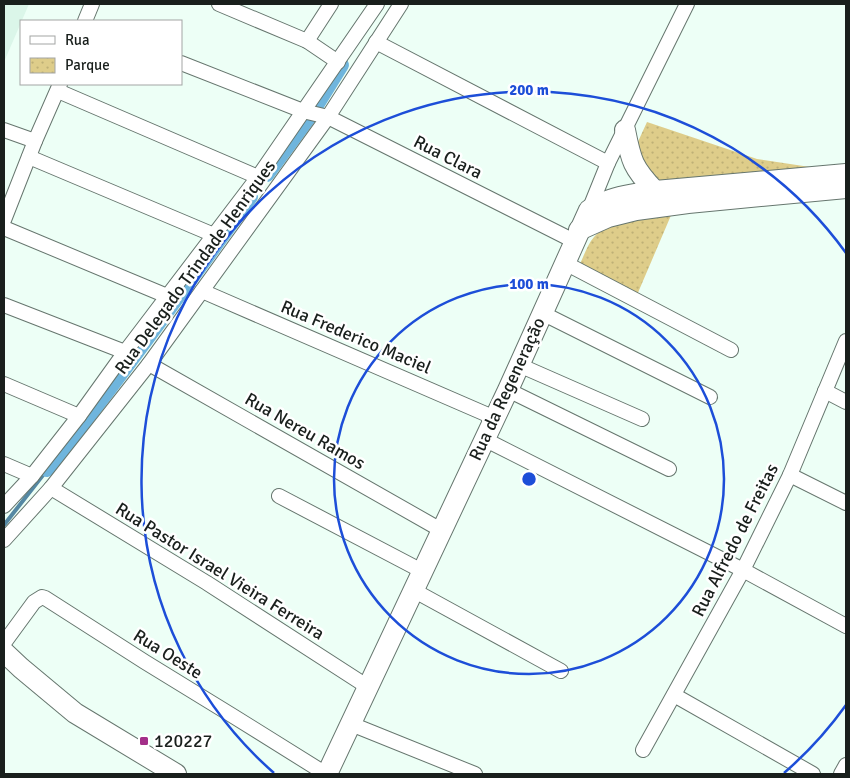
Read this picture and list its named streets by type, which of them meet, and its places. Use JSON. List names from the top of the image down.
{
  "streets": {
    "main road": ["Rua da Regeneração"],
    "street": [
      "Rua Clara",
      "Rua Delegado Trindade Henriques",
      "Rua Frederico Maciel",
      "Rua Nereu Ramos",
      "Rua Alfredo de Freitas",
      "Rua Pastor Israel Vieira Ferreira",
      "Rua Oeste"
    ]
  },
  "crossings": [
    ["Rua Clara", "Rua Delegado Trindade Henriques"],
    ["Rua Clara", "Rua da Regeneração"],
    ["Rua Delegado Trindade Henriques", "Rua Frederico Maciel"],
    ["Rua Delegado Trindade Henriques", "Rua Nereu Ramos"],
    ["Rua Delegado Trindade Henriques", "Rua Pastor Israel Vieira Ferreira"],
    ["Rua Frederico Maciel", "Rua da Regeneração"],
    ["Rua da Regeneração", "Rua Nereu Ramos"],
    ["Rua da Regeneração", "Rua Pastor Israel Vieira Ferreira"],
    ["Rua da Regeneração", "Rua Oeste"]
  ],
  "places": {
    "transit": ["120227"]
  },
  "legend": ["Rua", "Parque"],
  "rings": ["200 m", "100 m"]
}
